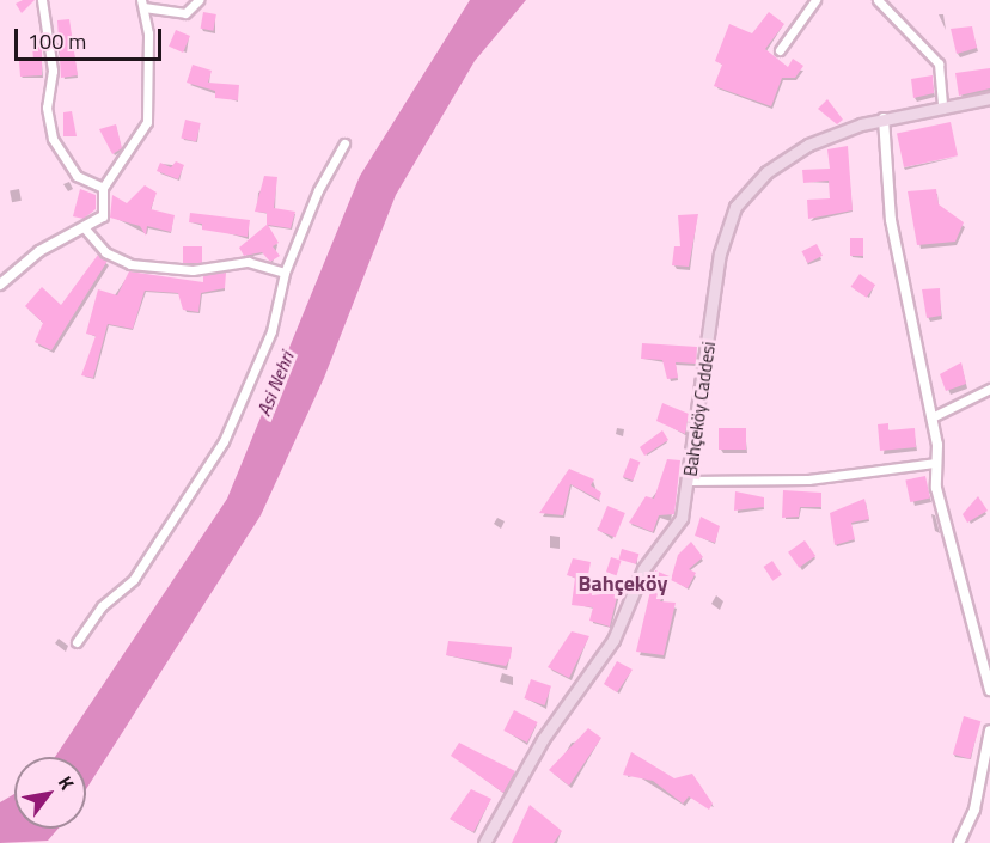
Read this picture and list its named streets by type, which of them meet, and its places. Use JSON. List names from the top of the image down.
{
  "streets": {
    "main road": ["Bahçeköy Caddesi"]
  },
  "districts": ["Bahçeköy"],
  "water": ["Asi Nehri"],
  "scale_bar": "100 m",
  "north": "top right"
}
